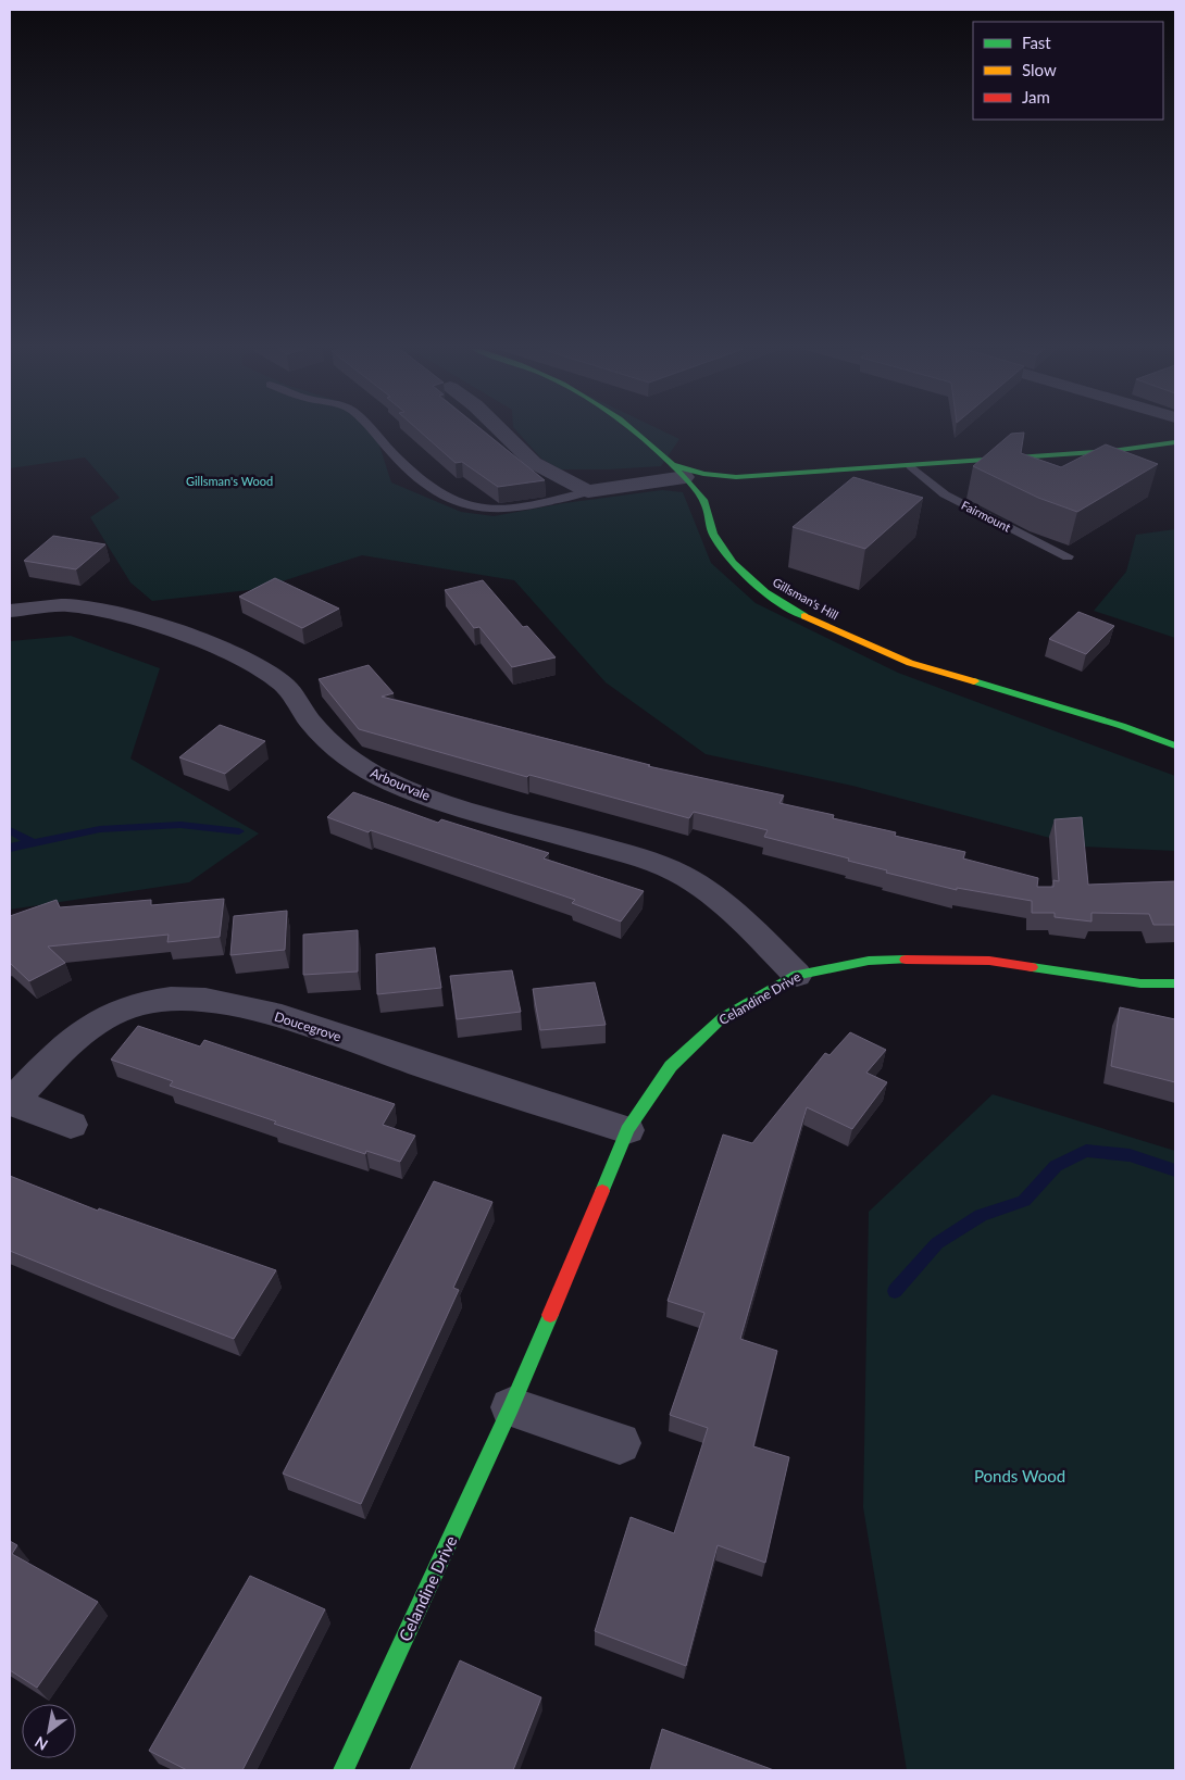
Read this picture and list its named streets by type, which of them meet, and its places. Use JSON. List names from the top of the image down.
{
  "streets": {
    "street": [
      "Gillsman's Hill",
      "Arbourvale",
      "Celandine Drive",
      "Doucegrove"
    ],
    "lane": ["Fairmount"]
  },
  "crossings": [
    ["Arbourvale", "Celandine Drive"],
    ["Celandine Drive", "Doucegrove"]
  ],
  "parks": ["Gillsman's Wood", "Ponds Wood"],
  "legend": ["Fast", "Slow", "Jam"],
  "north": "bottom left"
}
